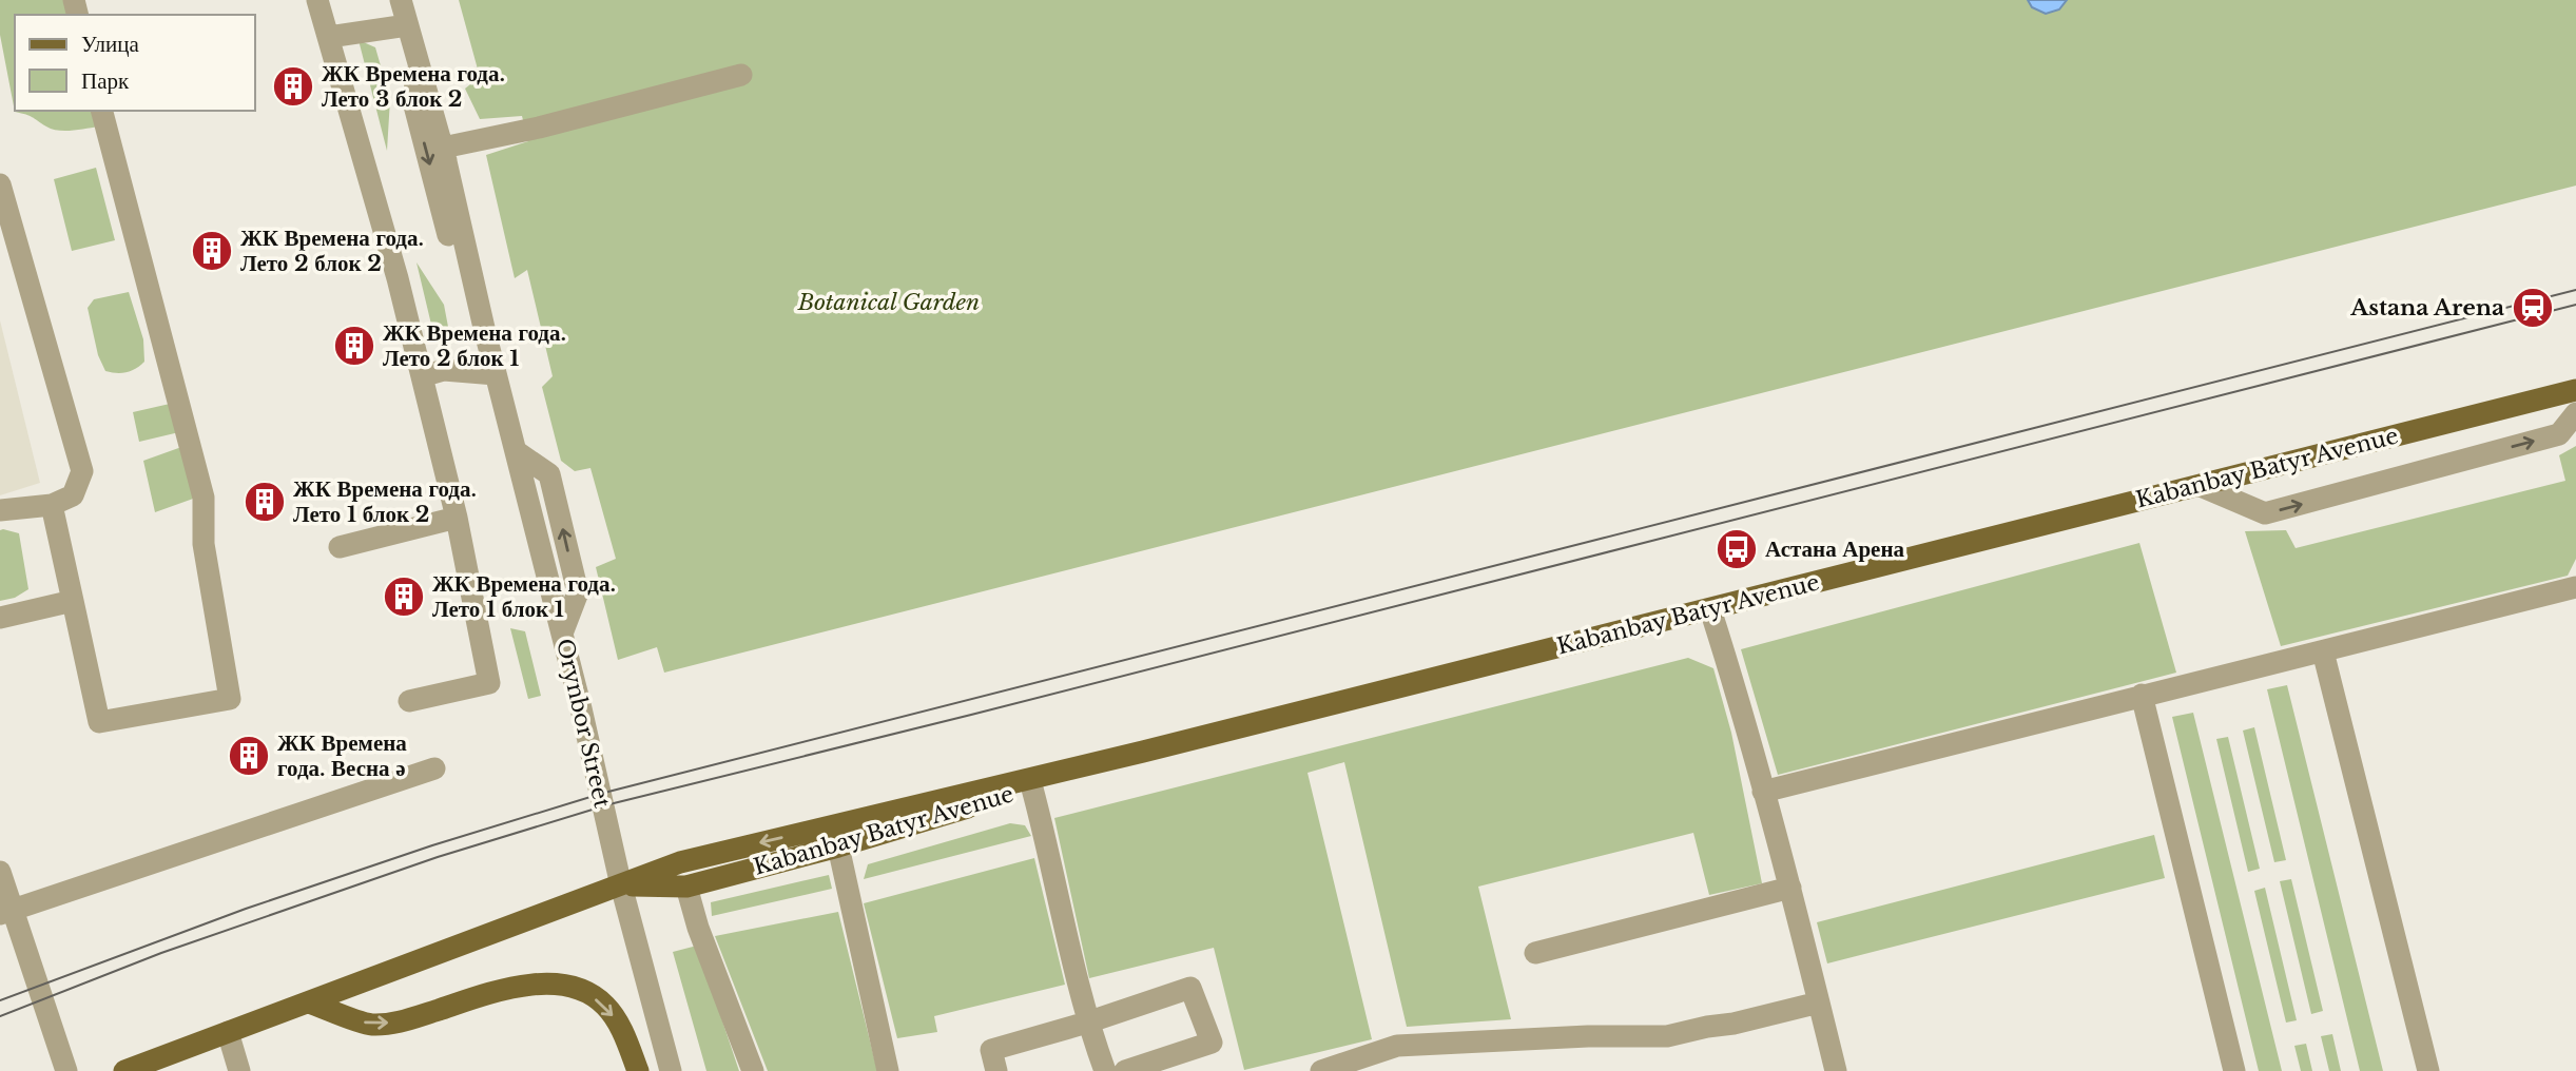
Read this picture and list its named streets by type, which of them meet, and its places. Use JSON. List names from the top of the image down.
{
  "streets": {
    "main road": ["Kabanbay Batyr Avenue"],
    "street": ["Orynbor Street"]
  },
  "crossings": [
    ["Kabanbay Batyr Avenue", "Orynbor Street"]
  ],
  "parks": ["Botanical Garden"],
  "places": {
    "building": [
      "ЖК Времена года. Лето 3 блок 2",
      "ЖК Времена года. Лето 2 блок 2",
      "ЖК Времена года. Лето 2 блок 1",
      "ЖК Времена года. Лето 1 блок 2",
      "ЖК Времена года. Лето 1 блок 1",
      "ЖК Времена года. Весна ә"
    ],
    "station": ["Astana Arena"],
    "bus stop": ["Астана Арена"]
  },
  "legend": ["Улица", "Парк"]
}
